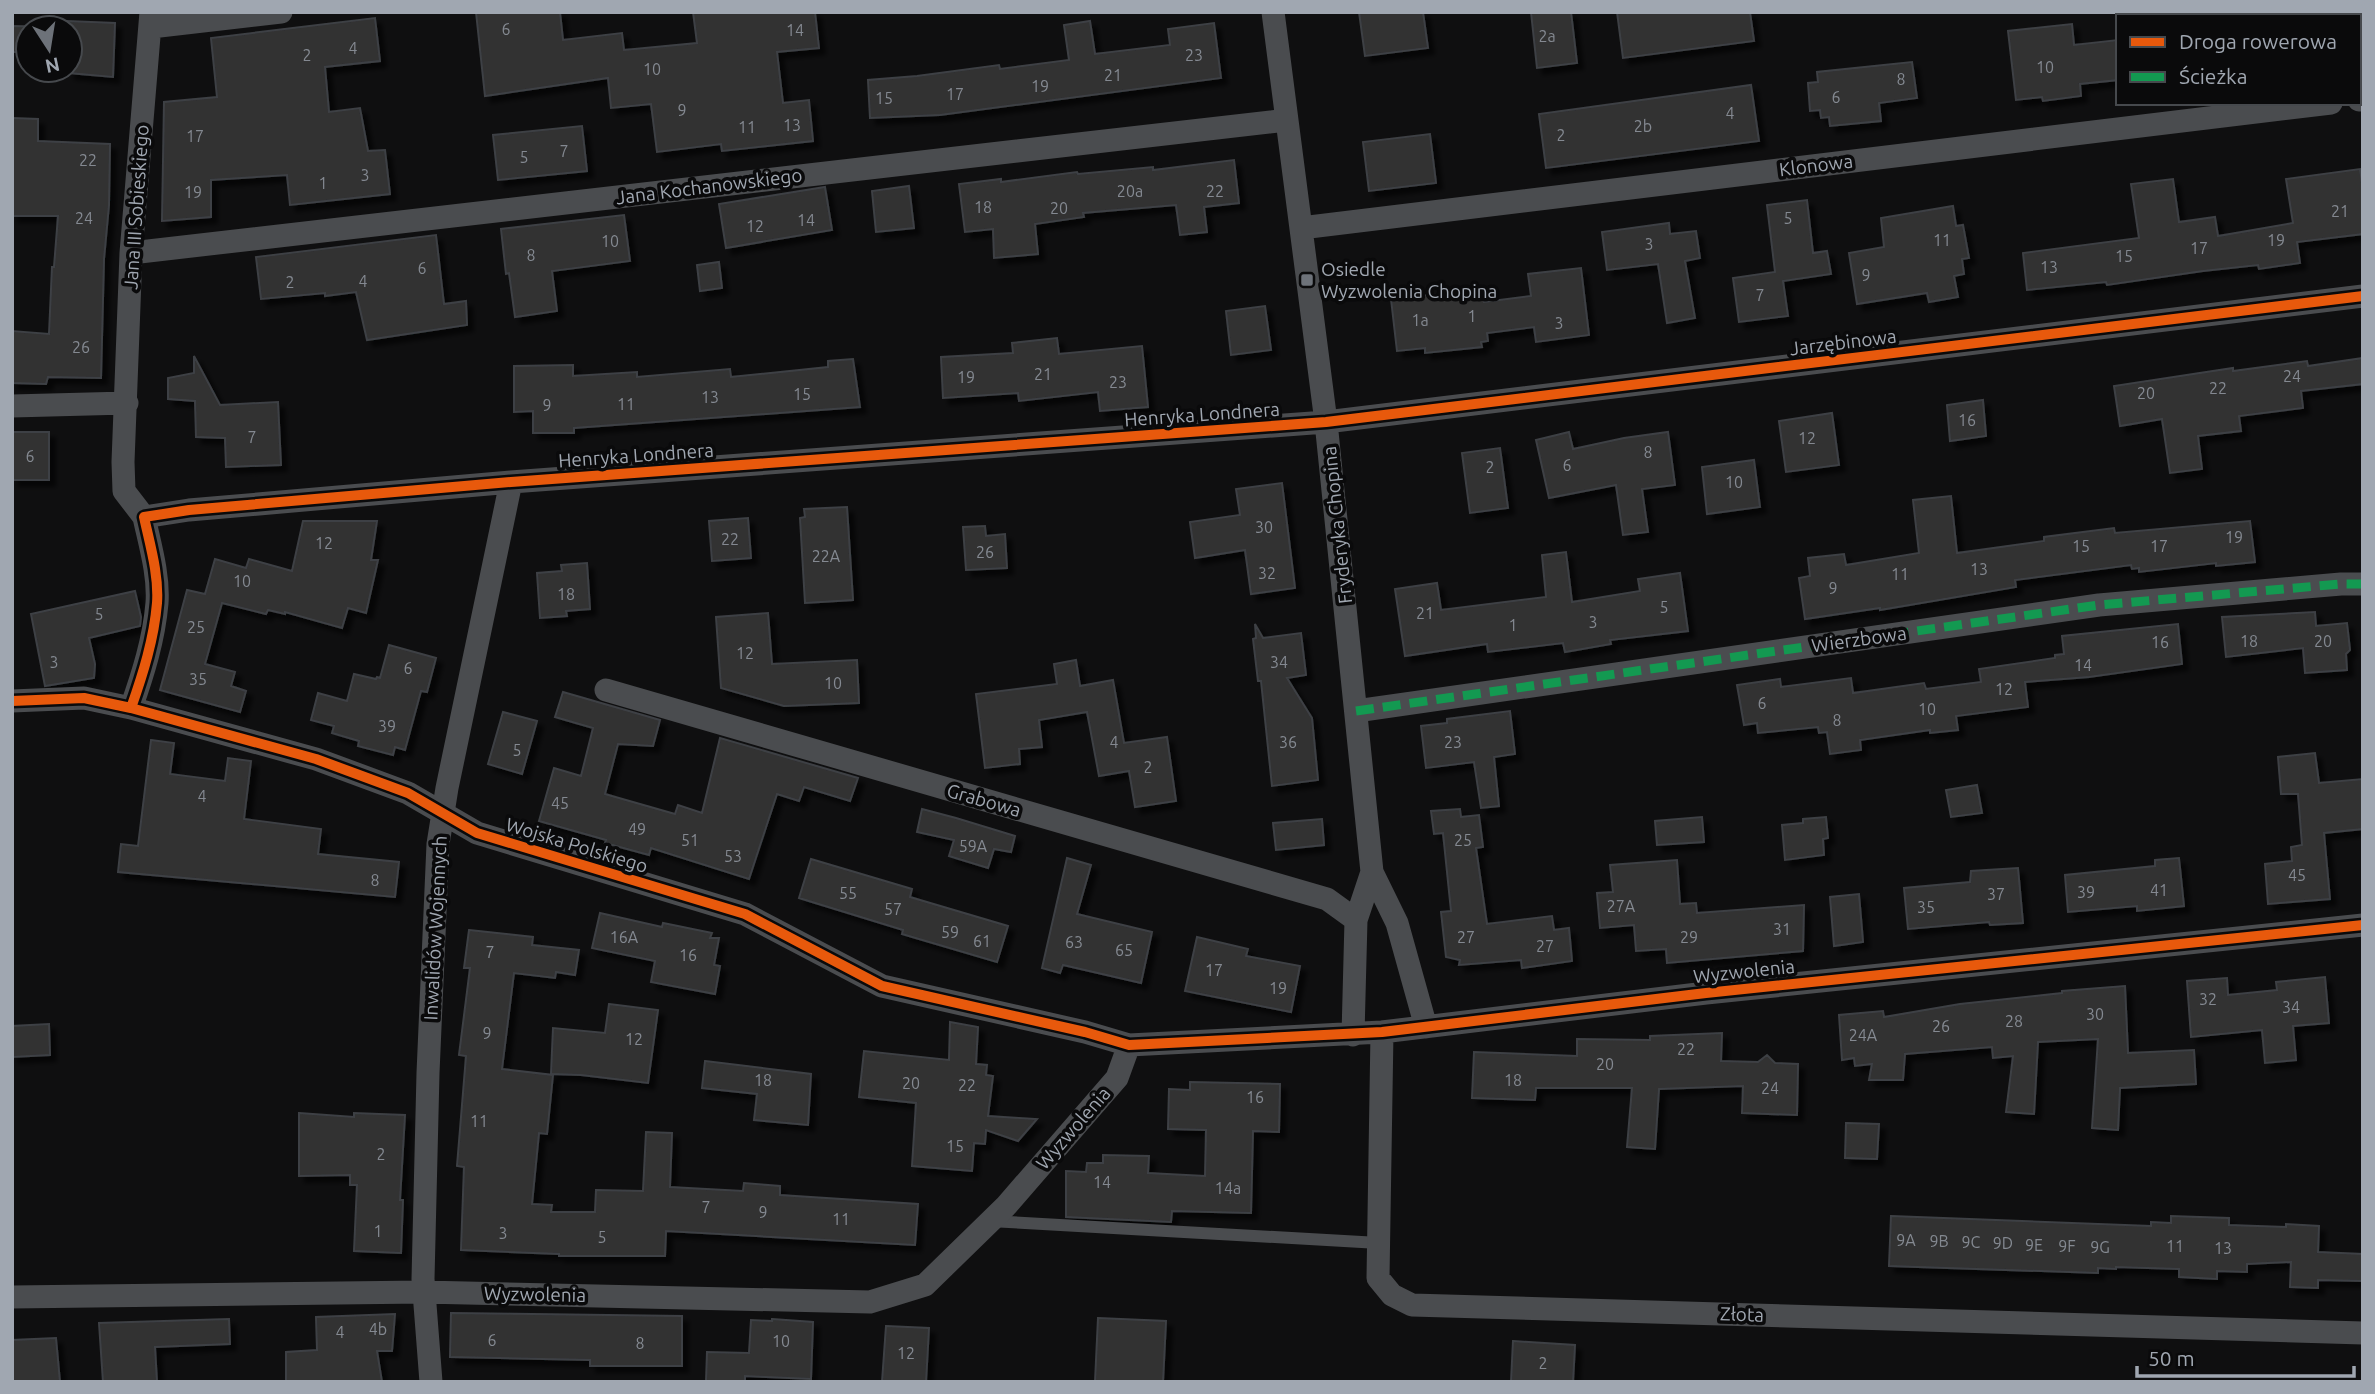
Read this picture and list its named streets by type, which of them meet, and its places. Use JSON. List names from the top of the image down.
{
  "streets": {
    "street": [
      "Klonowa",
      "Jana Kochanowskiego",
      "Jana III Sobieskiego",
      "Jarzębinowa",
      "Henryka Londnera",
      "Fryderyka Chopina",
      "Wierzbowa",
      "Grabowa",
      "Wojska Polskiego",
      "Inwalidów Wojennych",
      "Wyzwolenia",
      "Złota"
    ]
  },
  "crossings": [
    ["Klonowa", "Fryderyka Chopina"],
    ["Jana Kochanowskiego", "Jana III Sobieskiego"],
    ["Jana Kochanowskiego", "Fryderyka Chopina"],
    ["Jana III Sobieskiego", "Henryka Londnera"],
    ["Jarzębinowa", "Henryka Londnera"],
    ["Jarzębinowa", "Fryderyka Chopina"],
    ["Henryka Londnera", "Fryderyka Chopina"],
    ["Henryka Londnera", "Inwalidów Wojennych"],
    ["Fryderyka Chopina", "Wierzbowa"],
    ["Fryderyka Chopina", "Grabowa"],
    ["Fryderyka Chopina", "Wyzwolenia"],
    ["Wojska Polskiego", "Inwalidów Wojennych"],
    ["Wojska Polskiego", "Wyzwolenia"],
    ["Inwalidów Wojennych", "Wyzwolenia"],
    ["Wyzwolenia", "Złota"]
  ],
  "places": {
    "transit": ["Osiedle Wyzwolenia Chopina"]
  },
  "house_numbers": [
    "6",
    "14",
    "2a",
    "4",
    "2",
    "23",
    "10",
    "10",
    "21",
    "8",
    "19",
    "17",
    "6",
    "15",
    "9",
    "4",
    "13",
    "2b",
    "11",
    "2",
    "17",
    "7",
    "5",
    "22",
    "3",
    "1",
    "20a",
    "22",
    "19",
    "18",
    "20",
    "21",
    "24",
    "5",
    "14",
    "12",
    "11",
    "19",
    "10",
    "3",
    "17",
    "8",
    "15",
    "13",
    "6",
    "9",
    "4",
    "2",
    "7",
    "1",
    "1a",
    "3",
    "26",
    "21",
    "24",
    "19",
    "23",
    "22",
    "20",
    "15",
    "13",
    "11",
    "9",
    "16",
    "7",
    "12",
    "8",
    "6",
    "6",
    "2",
    "10",
    "30",
    "19",
    "22",
    "12",
    "15",
    "17",
    "26",
    "22A",
    "13",
    "32",
    "11",
    "10",
    "9",
    "18",
    "5",
    "21",
    "5",
    "3",
    "1",
    "25",
    "18",
    "20",
    "16",
    "12",
    "3",
    "34",
    "14",
    "6",
    "35",
    "10",
    "12",
    "6",
    "10",
    "8",
    "39",
    "4",
    "36",
    "23",
    "5",
    "2",
    "4",
    "45",
    "49",
    "51",
    "25",
    "59A",
    "53",
    "45",
    "8",
    "41",
    "39",
    "55",
    "37",
    "27A",
    "35",
    "57",
    "31",
    "59",
    "16A",
    "27",
    "29",
    "61",
    "63",
    "27",
    "65",
    "7",
    "16",
    "17",
    "19",
    "32",
    "34",
    "30",
    "28",
    "26",
    "9",
    "24A",
    "12",
    "22",
    "20",
    "18",
    "18",
    "20",
    "22",
    "24",
    "16",
    "11",
    "15",
    "2",
    "14",
    "14a",
    "7",
    "9",
    "11",
    "1",
    "3",
    "5",
    "9A",
    "9B",
    "9C",
    "9D",
    "9E",
    "9F",
    "11",
    "9G",
    "13",
    "4b",
    "4",
    "6",
    "10",
    "8",
    "12",
    "2"
  ],
  "legend": ["Droga rowerowa", "Ścieżka"],
  "scale_bar": "50 m",
  "north": "bottom"
}
